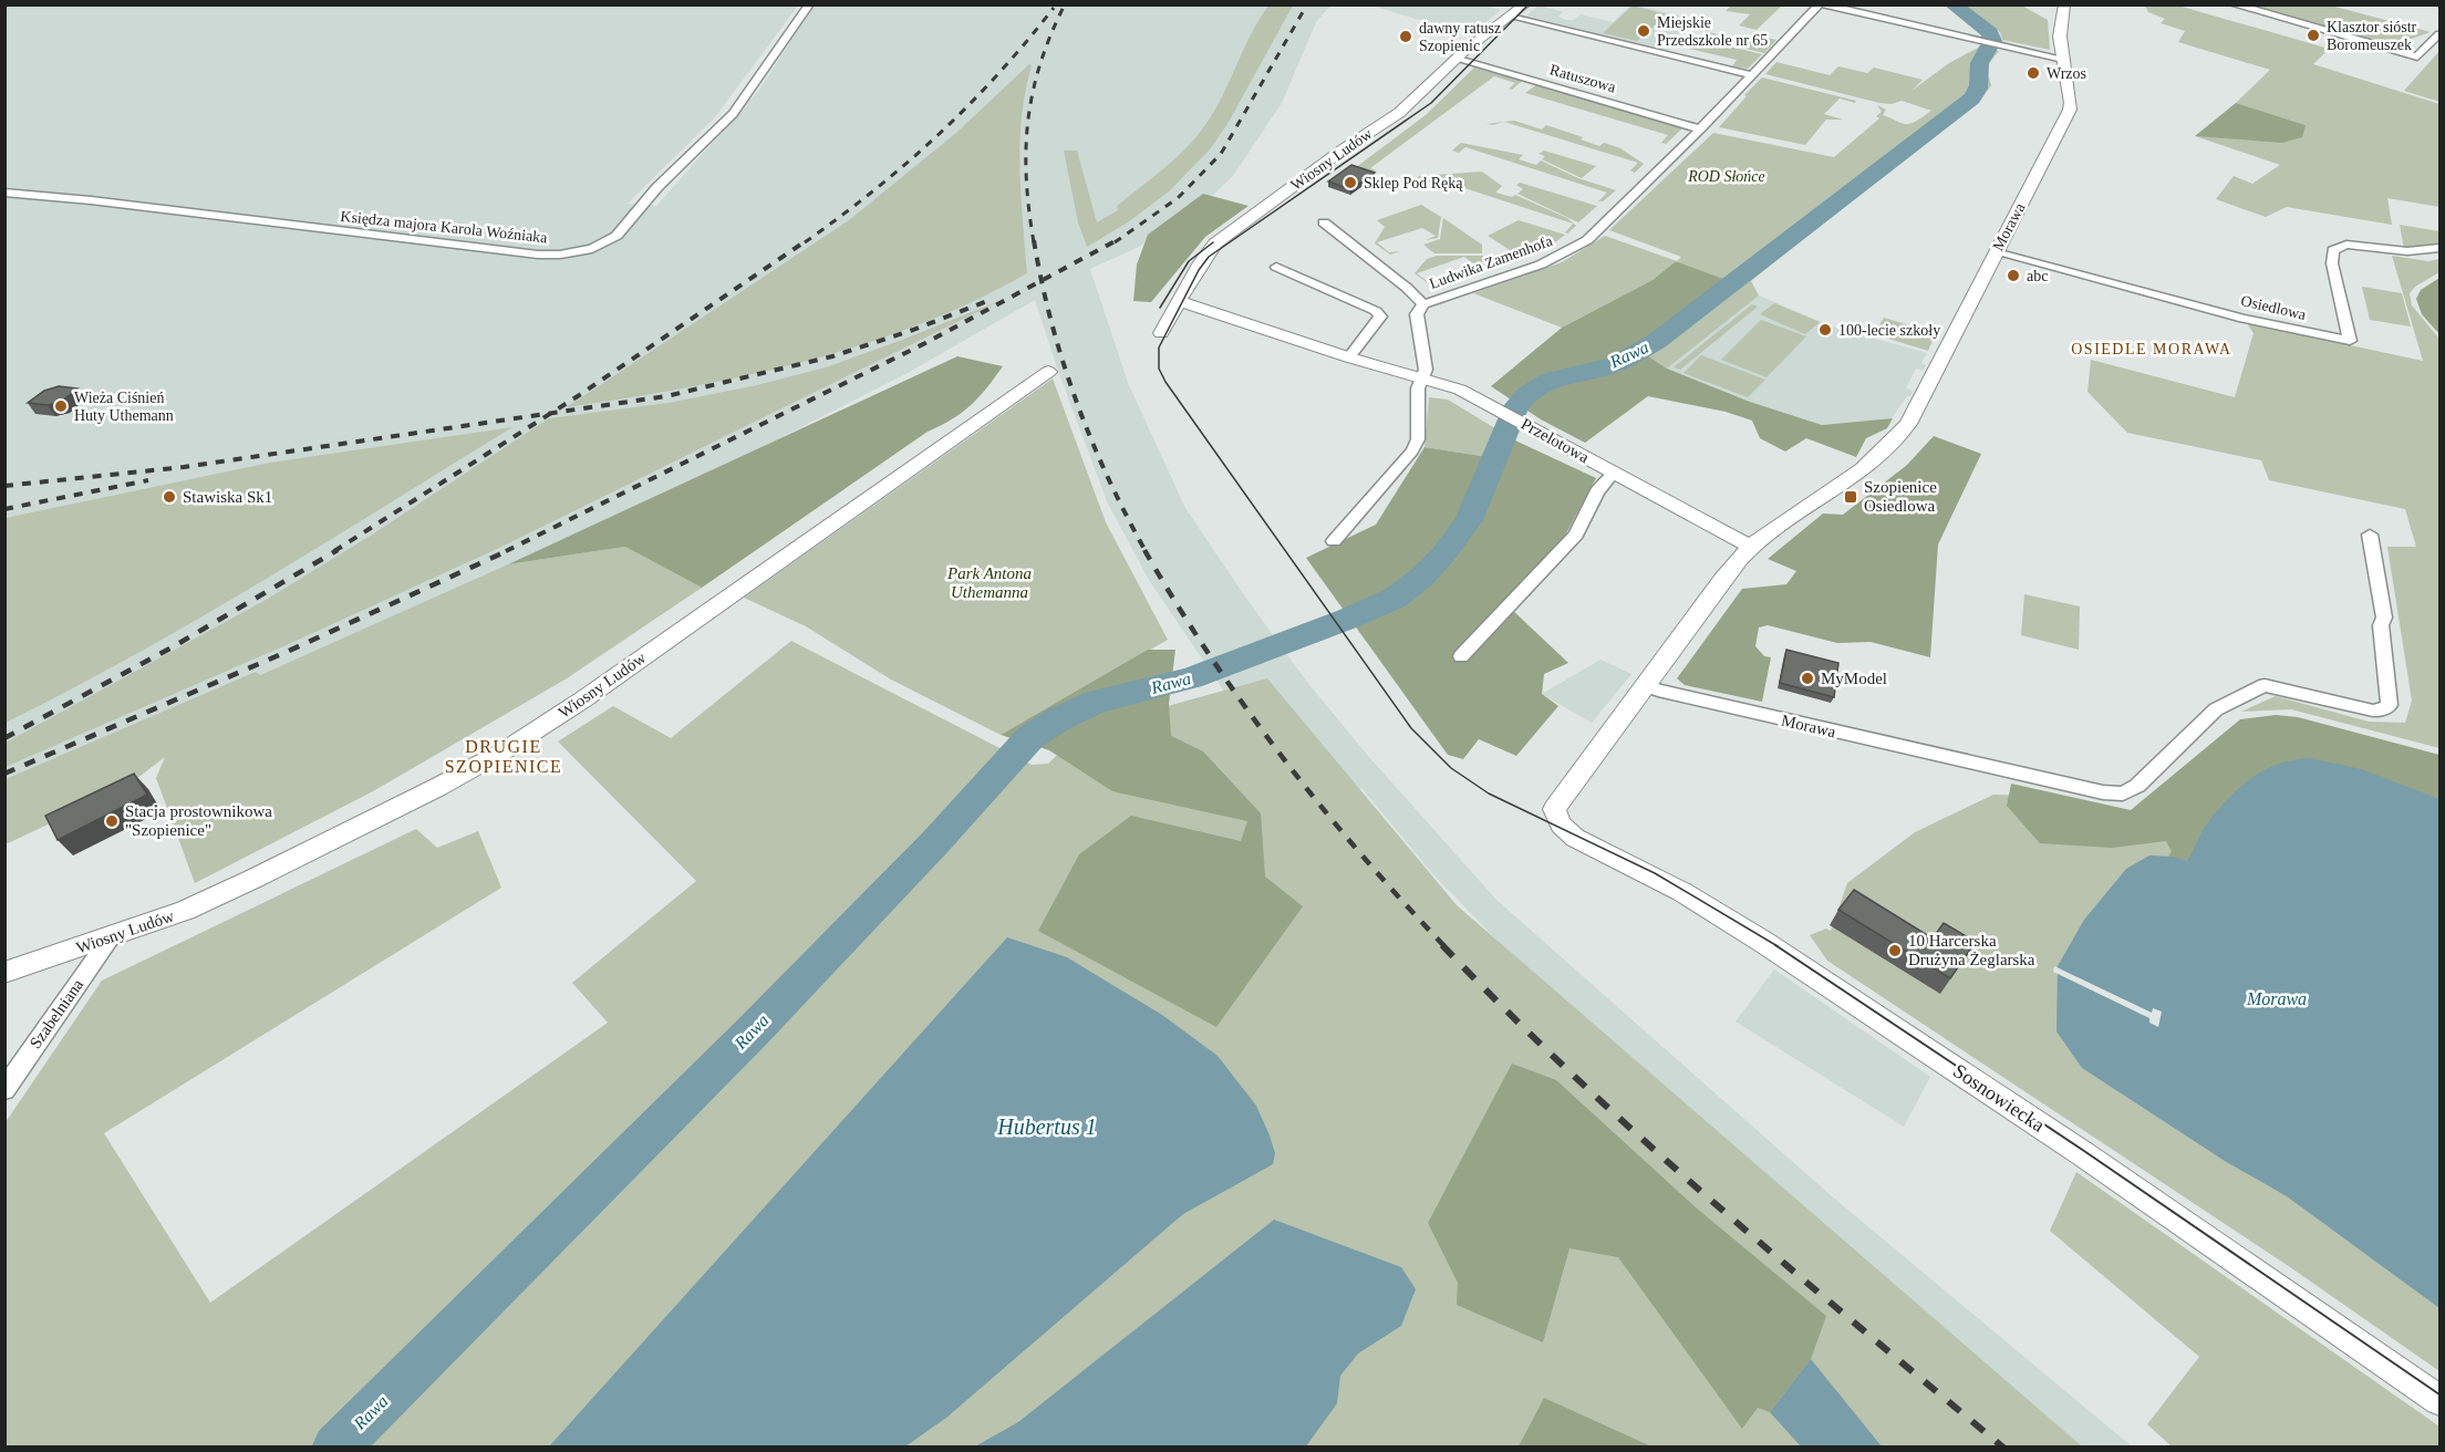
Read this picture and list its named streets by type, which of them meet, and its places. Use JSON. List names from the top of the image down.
{
  "streets": {
    "street": [
      "Ratuszowa",
      "Wiosny Ludów",
      "Księdza majora Karola Woźniaka",
      "Morawa",
      "Ludwika Zamenhofa",
      "Osiedlowa",
      "Przelotowa",
      "Szabelniana",
      "Sosnowiecka"
    ]
  },
  "crossings": [
    ["Ratuszowa", "Wiosny Ludów"],
    ["Ratuszowa", "Ludwika Zamenhofa"],
    ["Wiosny Ludów", "Przelotowa"],
    ["Wiosny Ludów", "Szabelniana"],
    ["Morawa", "Osiedlowa"],
    ["Morawa", "Przelotowa"],
    ["Morawa", "Sosnowiecka"],
    ["Ludwika Zamenhofa", "Przelotowa"]
  ],
  "districts": ["OSIEDLE MORAWA", "DRUGIE SZOPIENICE"],
  "water": ["Rawa", "Morawa", "Hubertus 1"],
  "parks": ["ROD Słońce", "Park Antona Uthemanna"],
  "places": {
    "other": [
      "Miejskie Przedszkole nr 65",
      "Klasztor sióstr Boromeuszek",
      "dawny ratusz Szopienic",
      "Wrzos",
      "Sklep Pod Ręką",
      "abc",
      "100-lecie szkoły",
      "Wieża Ciśnień Huty Uthemann",
      "Stawiska Sk1",
      "MyModel",
      "Stacja prostownikowa \"Szopienice\"",
      "10 Harcerska Drużyna Żeglarska"
    ],
    "transit": ["Szopienice Osiedlowa"]
  }
}
